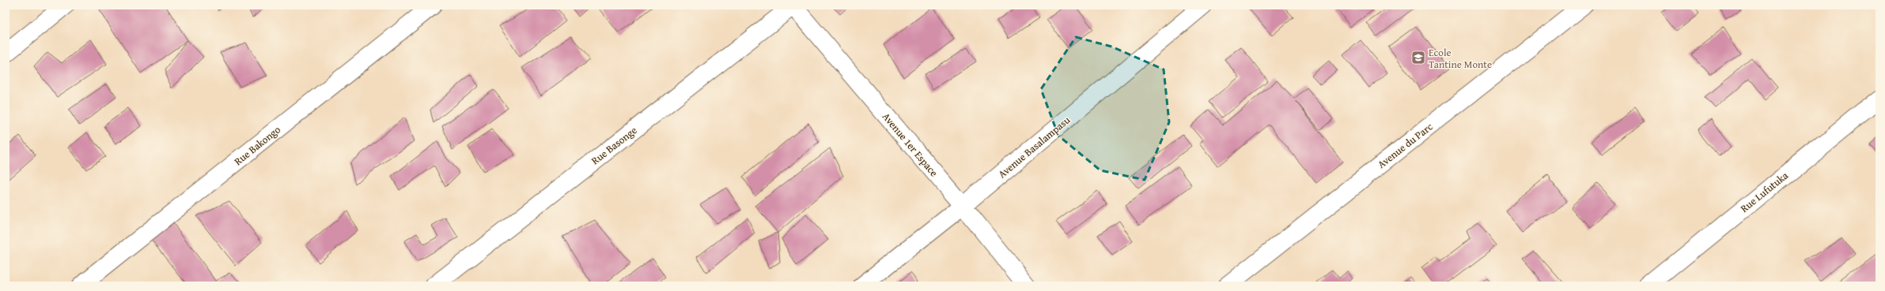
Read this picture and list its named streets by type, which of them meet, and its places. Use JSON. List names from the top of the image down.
{
  "streets": {
    "street": [
      "Avenue 1er Espace",
      "Rue Bakongo",
      "Rue Basonge",
      "Avenue du Parc",
      "Avenue Basalampasu",
      "Rue Lufutuka"
    ]
  },
  "crossings": [
    ["Avenue 1er Espace", "Rue Basonge"],
    ["Avenue 1er Espace", "Avenue Basalampasu"]
  ],
  "places": {
    "school or university": ["Ecole Tantine Monte"]
  }
}
